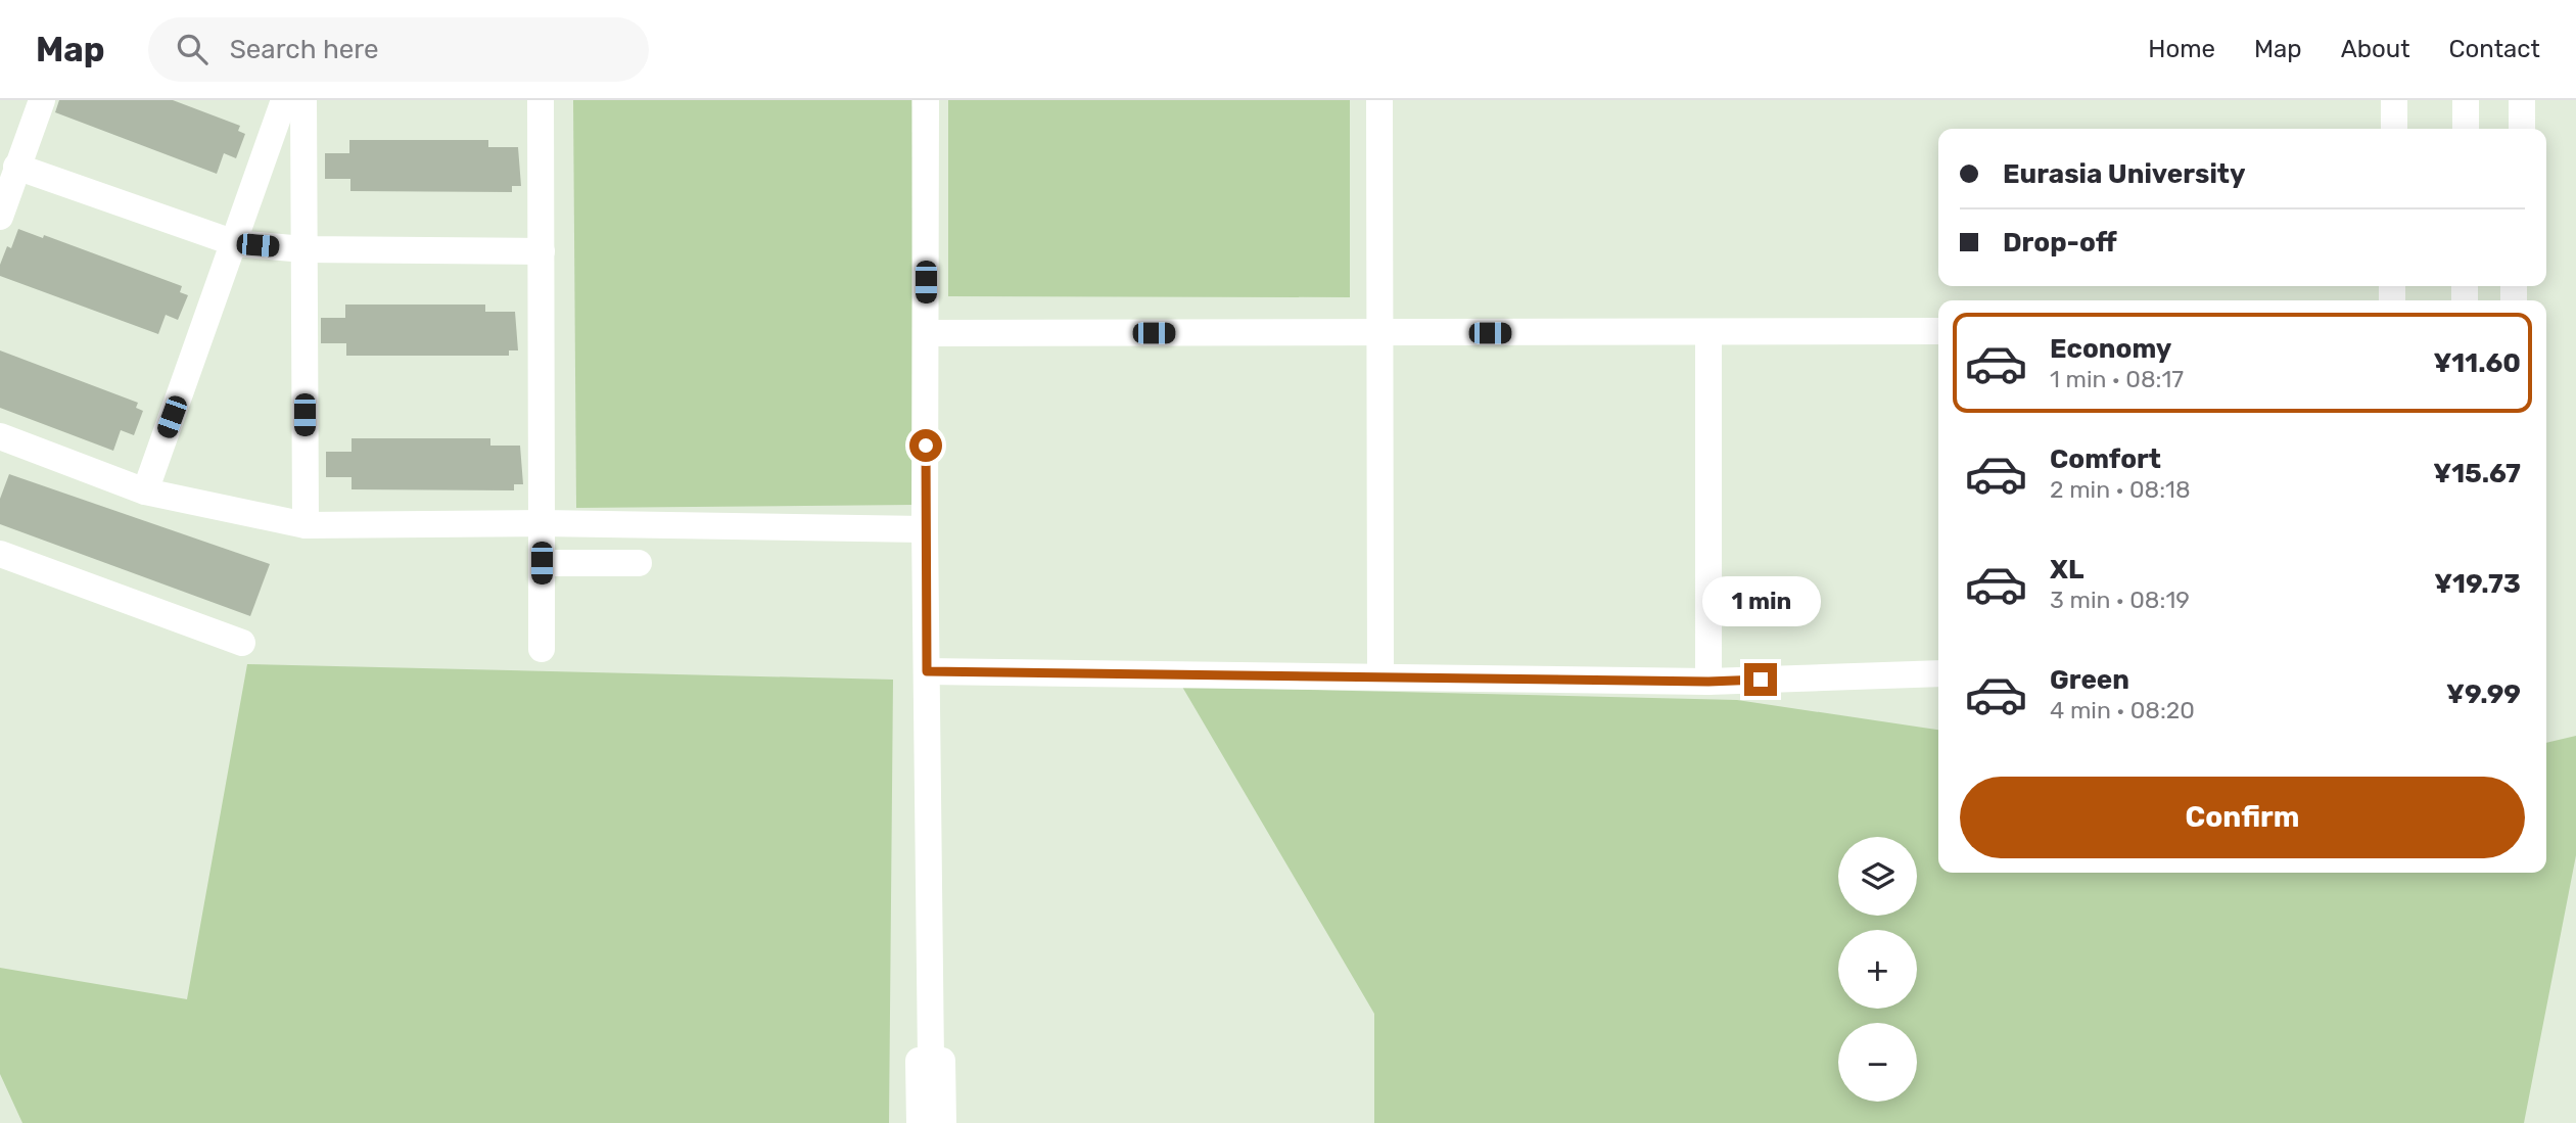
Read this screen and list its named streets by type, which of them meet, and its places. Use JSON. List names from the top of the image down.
{
  "page": {
    "header": "Map",
    "search": "Search here",
    "nav": [
      "Home",
      "Map",
      "About",
      "Contact"
    ],
    "banner": ["Eurasia University", "Drop-off"],
    "list": [
      {
        "name": "Economy",
        "note": "1 min · 08:17",
        "value": "¥11.60"
      },
      {
        "name": "Comfort",
        "note": "2 min · 08:18",
        "value": "¥15.67"
      },
      {
        "name": "XL",
        "note": "3 min · 08:19",
        "value": "¥19.73"
      },
      {
        "name": "Green",
        "note": "4 min · 08:20",
        "value": "¥9.99"
      }
    ],
    "bubble": "1 min",
    "buttons": "Confirm",
    "map_buttons": ["+", "−"]
  }
}
